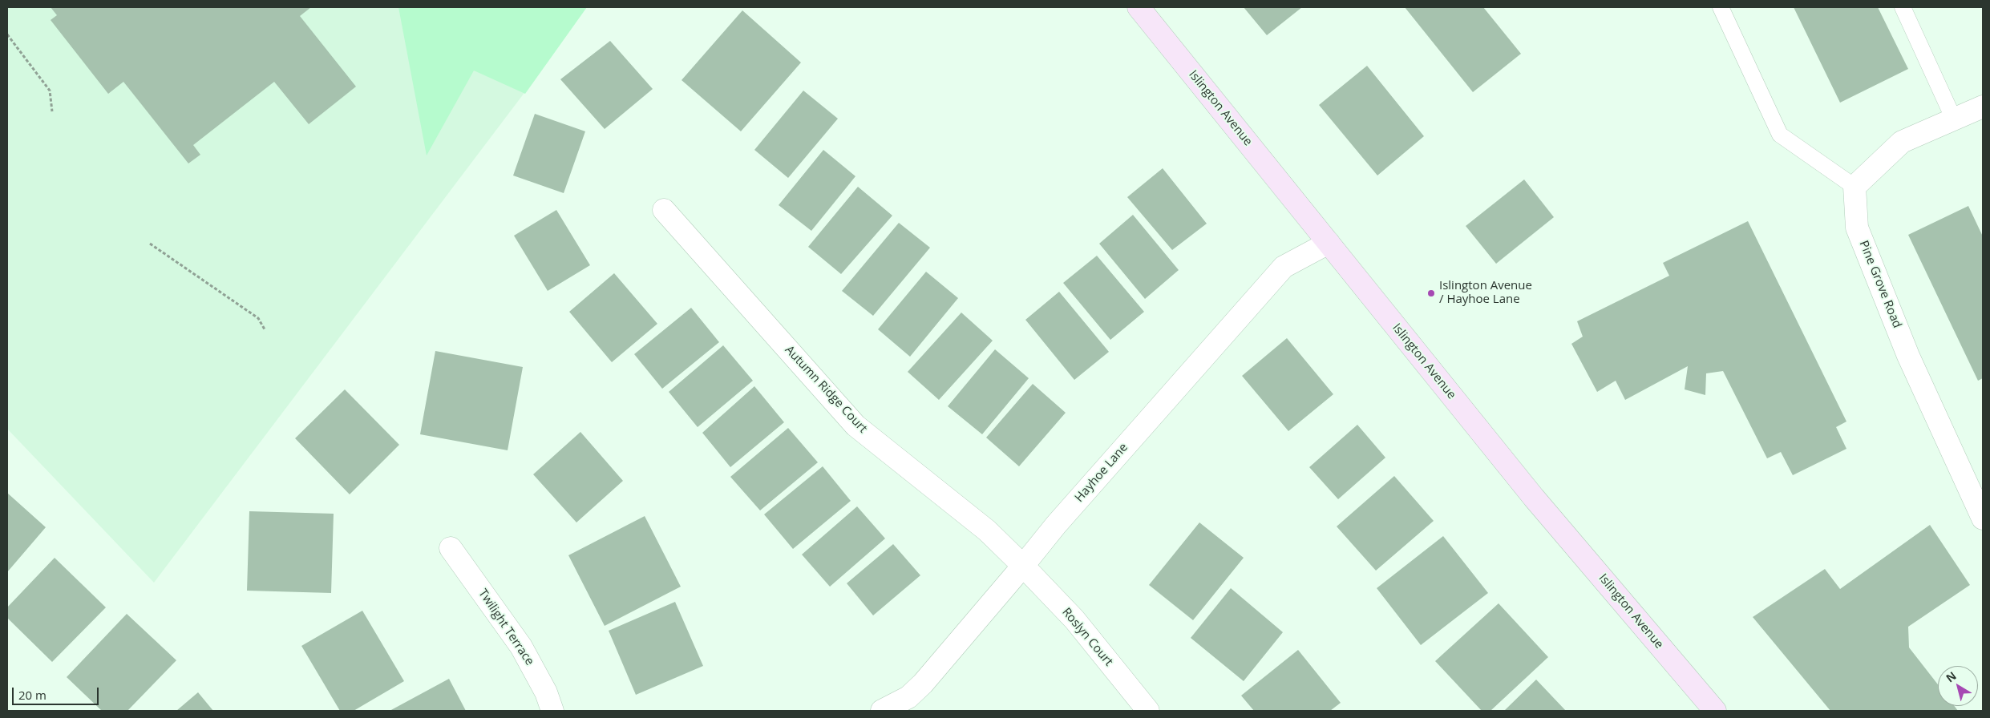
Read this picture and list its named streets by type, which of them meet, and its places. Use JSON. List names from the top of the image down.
{
  "streets": {
    "main road": ["Islington Avenue"],
    "street": [
      "Pine Grove Road",
      "Autumn Ridge Court",
      "Hayhoe Lane",
      "Twilight Terrace",
      "Roslyn Court"
    ]
  },
  "crossings": [
    ["Islington Avenue", "Hayhoe Lane"],
    ["Autumn Ridge Court", "Hayhoe Lane"],
    ["Autumn Ridge Court", "Roslyn Court"],
    ["Hayhoe Lane", "Roslyn Court"]
  ],
  "places": ["Islington Avenue / Hayhoe Lane"],
  "scale_bar": "20 m",
  "north": "top left"
}
